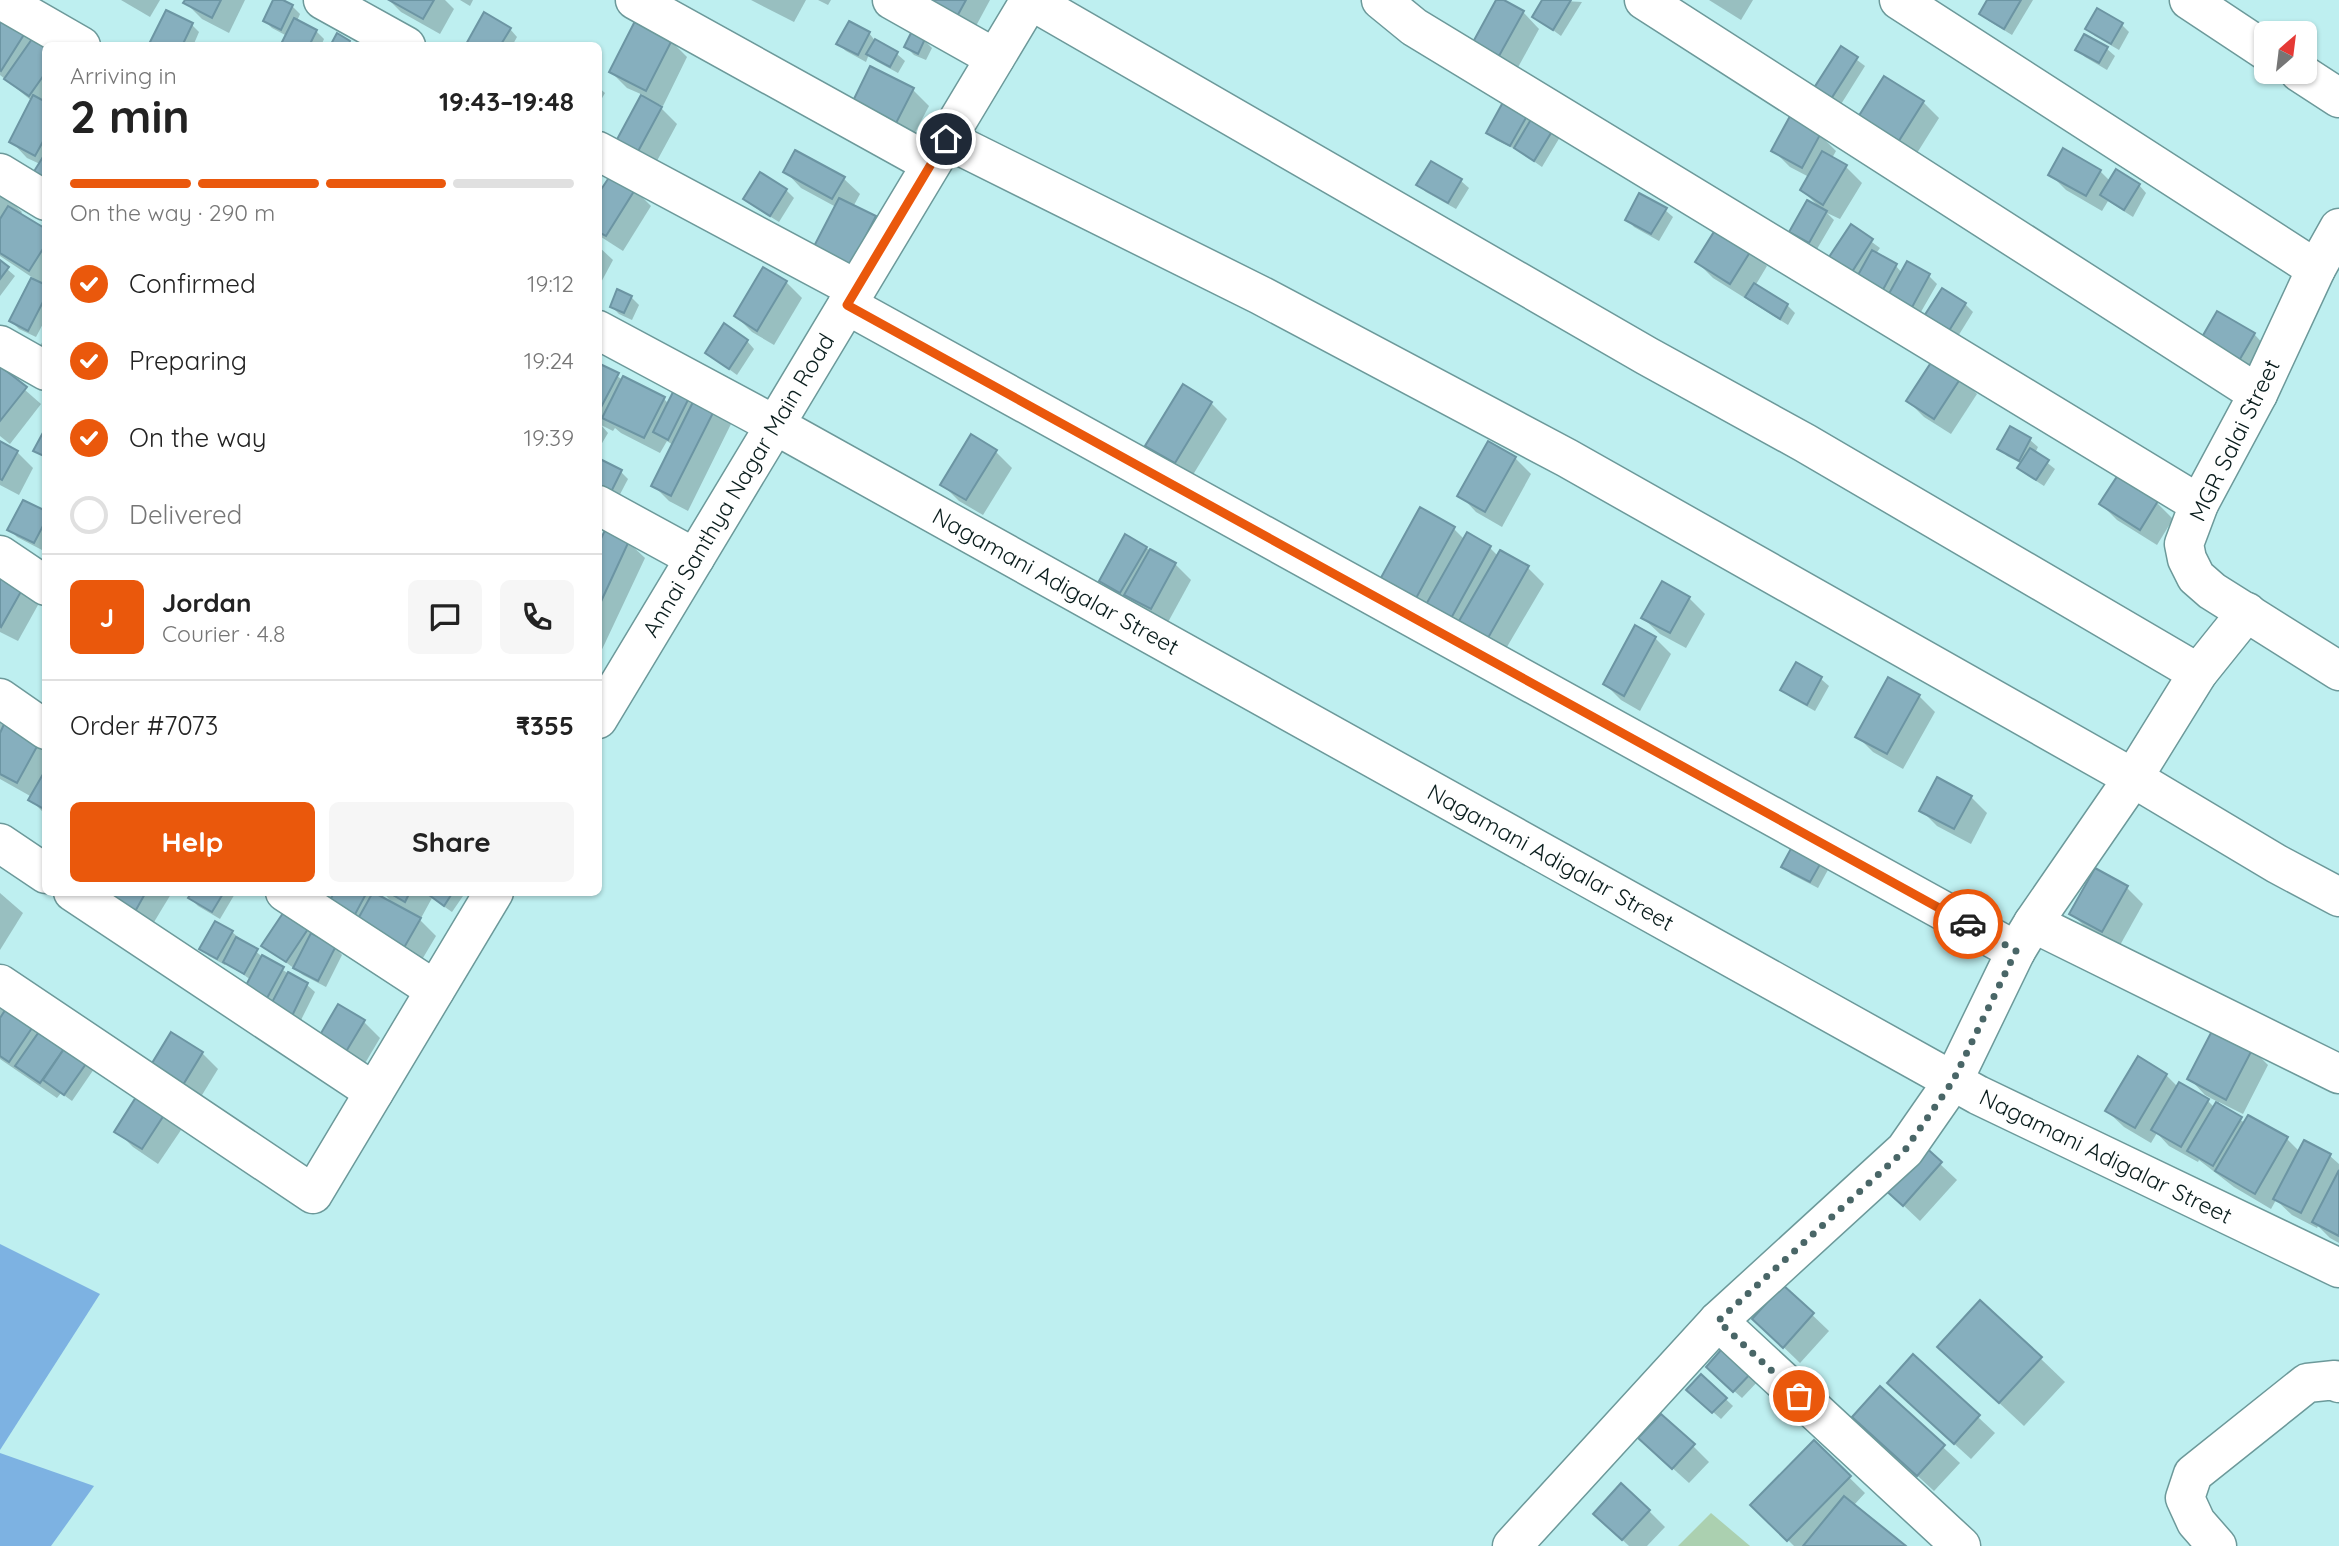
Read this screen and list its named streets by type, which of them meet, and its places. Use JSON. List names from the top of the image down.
{
  "streets": {
    "street": ["MGR Salai Street", "Annai Santhya Nagar Main Road", "Nagamani Adigalar Street"]
  },
  "crossings": [
    ["Annai Santhya Nagar Main Road", "Nagamani Adigalar Street"]
  ],
  "north": "top right",
  "page": {
    "heading": ["2 min", "Arriving in", "19:43–19:48"],
    "panel": [
      "Jordan",
      "Courier · 4.8",
      "Order #7073",
      "₹355"
    ],
    "bar": "On the way · 290 m",
    "list": [
      ["Confirmed", "19:12"],
      ["Preparing", "19:24"],
      ["On the way", "19:39"],
      "Delivered"
    ],
    "round": "J",
    "buttons": ["Help", "Share"]
  }
}
